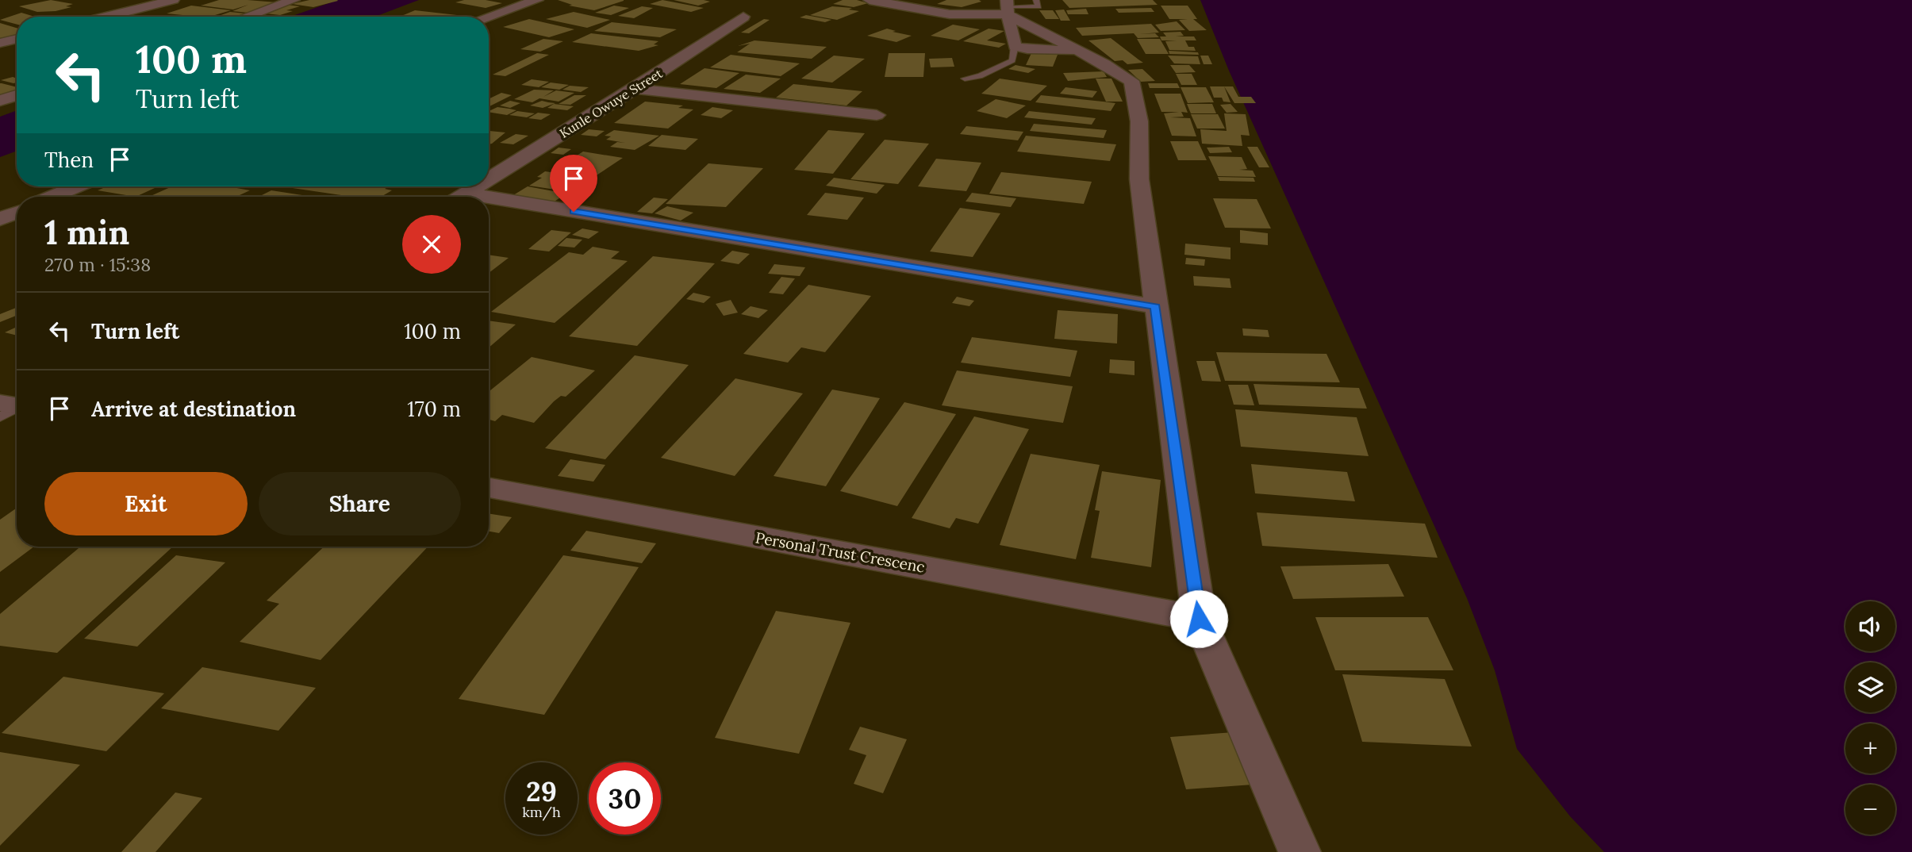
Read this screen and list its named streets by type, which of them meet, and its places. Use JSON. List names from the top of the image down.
{
  "streets": {
    "street": ["Kunle Owuye Street", "Personal Trust Crescenc"]
  },
  "page": {
    "turn": ["100 m", "Turn left"],
    "then": "Then",
    "heading": ["1 min", "270 m · 15:38"],
    "list": [
      {
        "name": "Turn left",
        "value": "100 m"
      },
      {
        "name": "Arrive at destination",
        "value": "170 m"
      }
    ],
    "buttons": ["Exit", "Share"],
    "map_buttons": ["+", "−"],
    "speed": "29 km/h",
    "limit": "30"
  }
}
